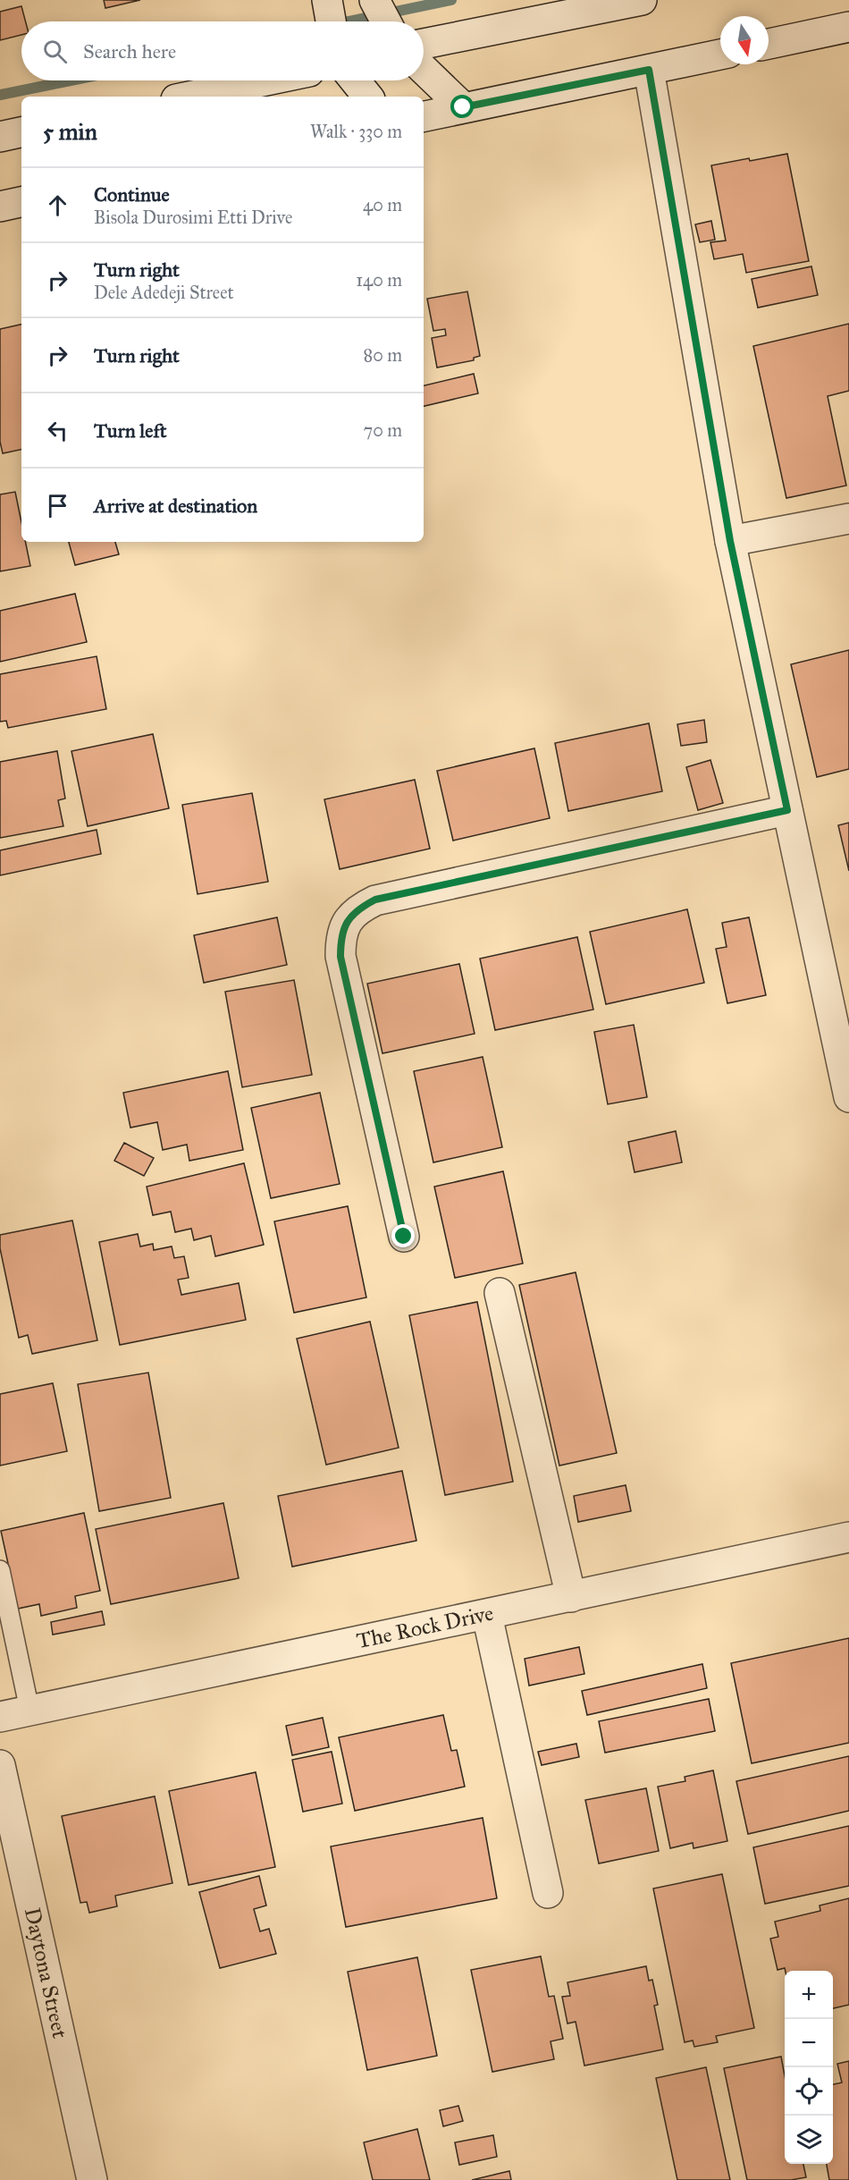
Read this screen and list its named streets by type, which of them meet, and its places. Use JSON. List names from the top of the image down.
{
  "streets": {
    "street": ["The Rock Drive", "Daytona Street"]
  },
  "north": "bottom",
  "page": {
    "search": "Search here",
    "heading": ["5 min", "Walk · 330 m"],
    "list": [
      ["Continue", "Bisola Durosimi Etti Drive", "40 m"],
      ["Turn right", "Dele Adedeji Street", "140 m"],
      ["Turn right", "80 m"],
      ["Turn left", "70 m"],
      "Arrive at destination"
    ],
    "map_buttons": ["+", "−"]
  }
}
